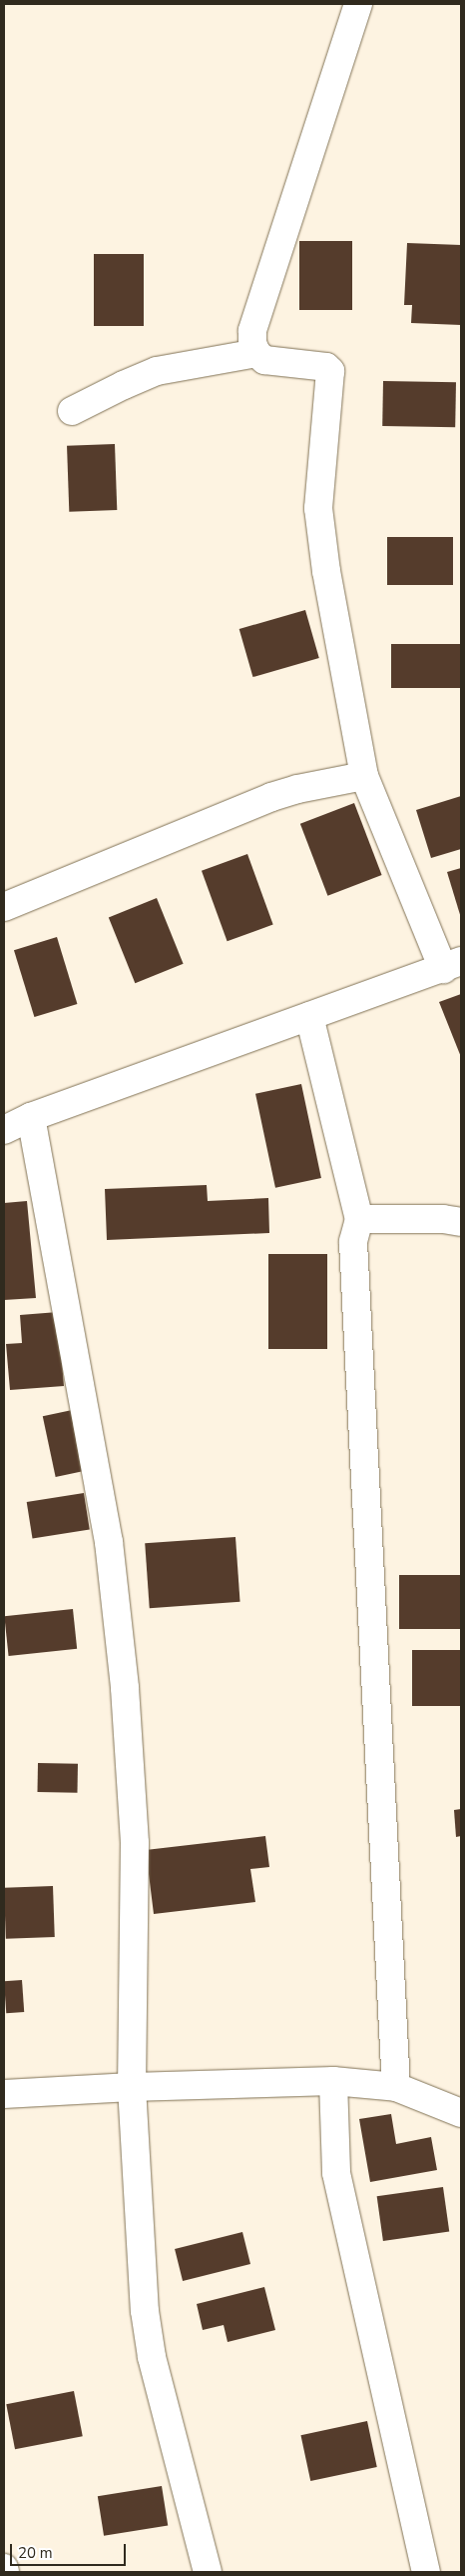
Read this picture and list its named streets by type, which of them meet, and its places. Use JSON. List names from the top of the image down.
{
  "scale_bar": "20 m"
}
